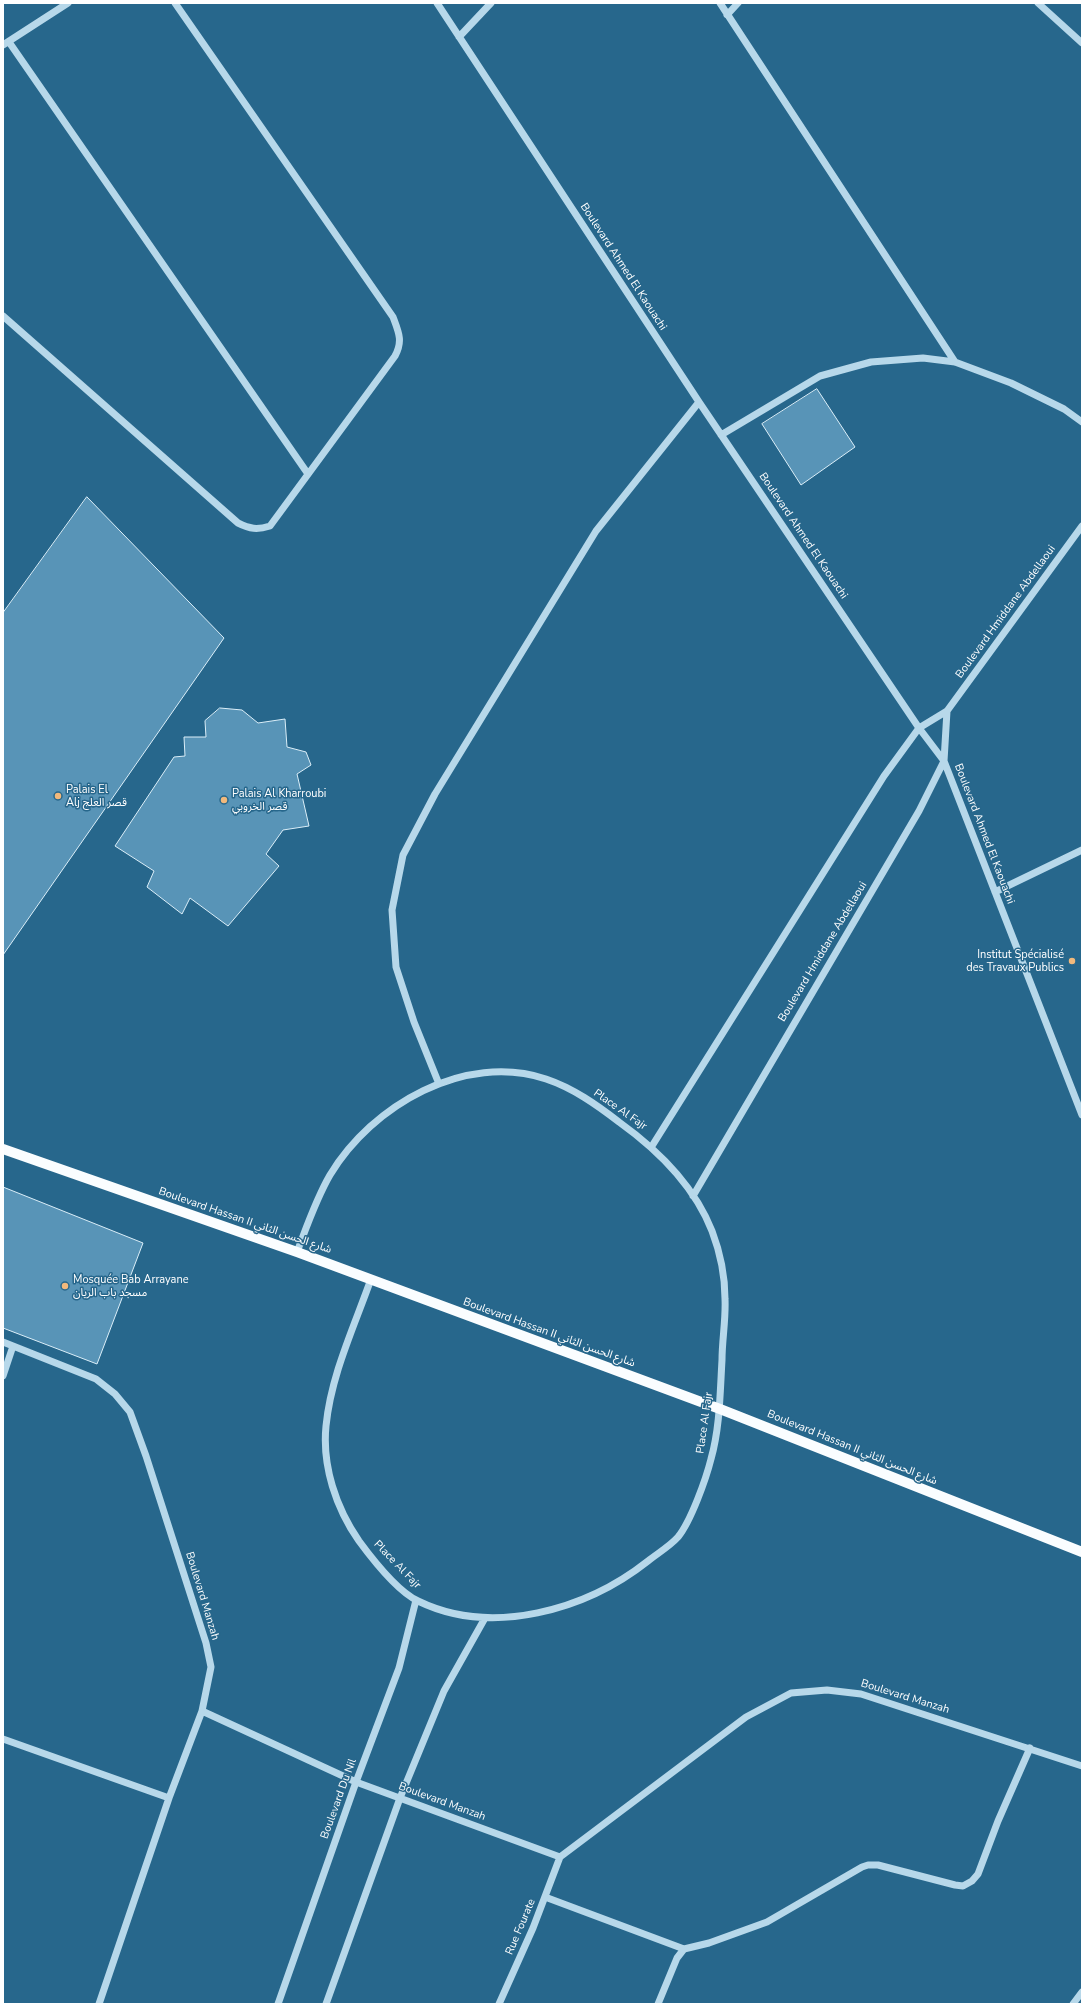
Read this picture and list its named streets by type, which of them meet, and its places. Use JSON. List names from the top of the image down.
{
  "streets": {
    "main road": ["Boulevard Hassan II شارع الحسن الثاني"],
    "street": [
      "Boulevard Ahmed El Kaouachi",
      "Boulevard Hmiddane Abdellaoui",
      "Place Al Fajr",
      "Boulevard Manzah",
      "Boulevard Du Nil",
      "Rue Fourate"
    ]
  },
  "crossings": [
    ["Boulevard Ahmed El Kaouachi", "Boulevard Hmiddane Abdellaoui"],
    ["Boulevard Hmiddane Abdellaoui", "Place Al Fajr"],
    ["Place Al Fajr", "Boulevard Hassan II شارع الحسن الثاني"],
    ["Place Al Fajr", "Boulevard Du Nil"],
    ["Boulevard Manzah", "Boulevard Du Nil"],
    ["Boulevard Manzah", "Rue Fourate"]
  ],
  "places": [
    "Palais El Alj قصر العلج",
    "Palais Al Kharroubi قصر الخروبي",
    "Institut Spécialisé des Travaux Publics",
    "Mosquée Bab Arrayane مسجد باب الريان"
  ]
}
